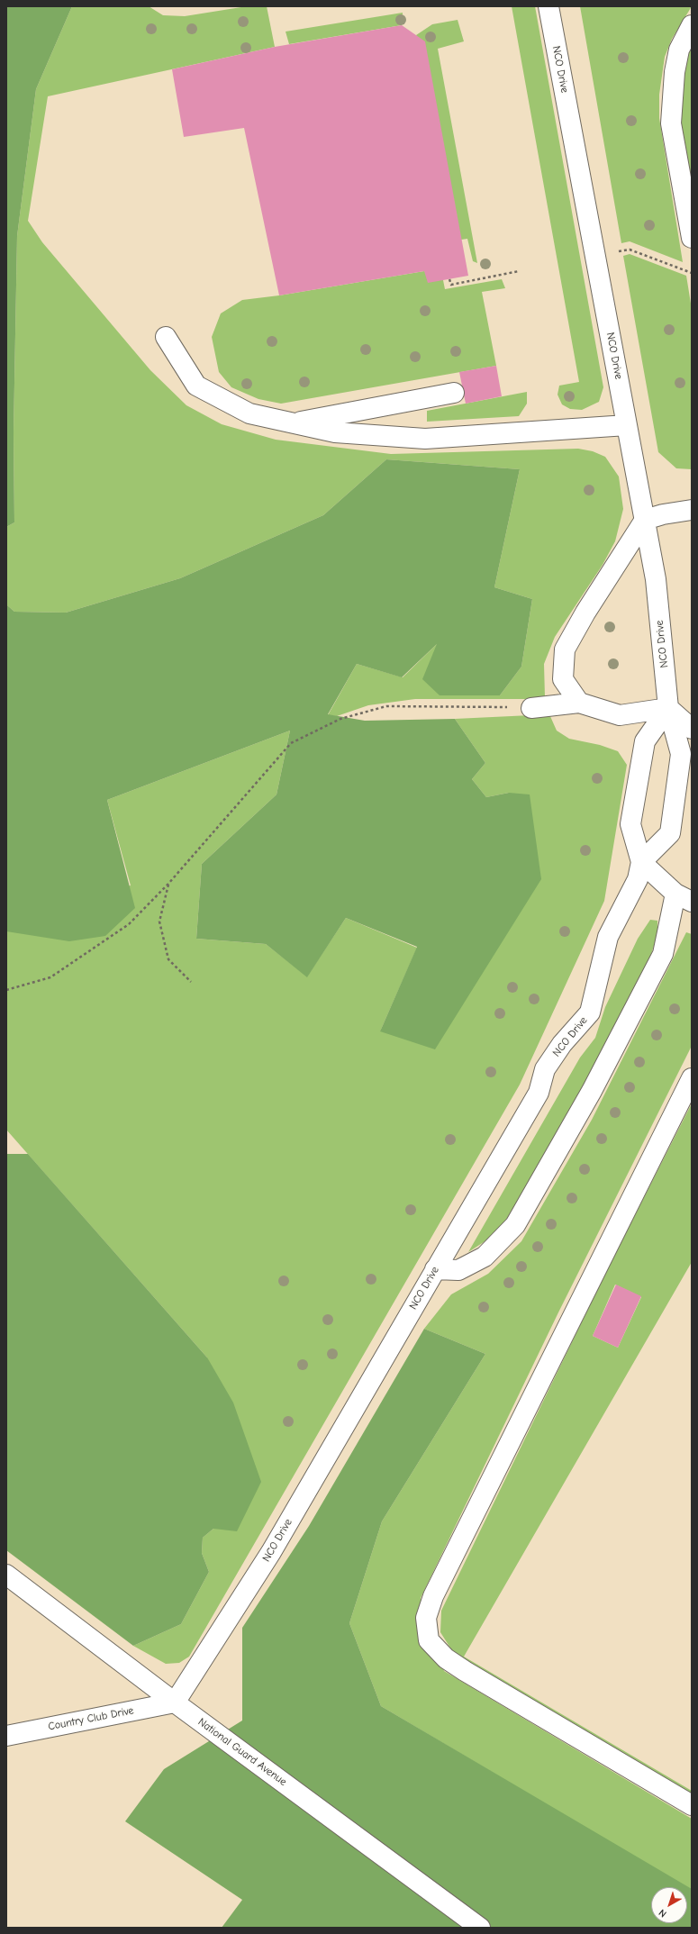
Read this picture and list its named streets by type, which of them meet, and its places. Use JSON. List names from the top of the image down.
{
  "streets": {
    "street": ["NCO Drive", "Country Club Drive", "National Guard Avenue"]
  },
  "crossings": [
    ["NCO Drive", "Country Club Drive"],
    ["NCO Drive", "National Guard Avenue"],
    ["Country Club Drive", "National Guard Avenue"]
  ],
  "north": "bottom left"
}
